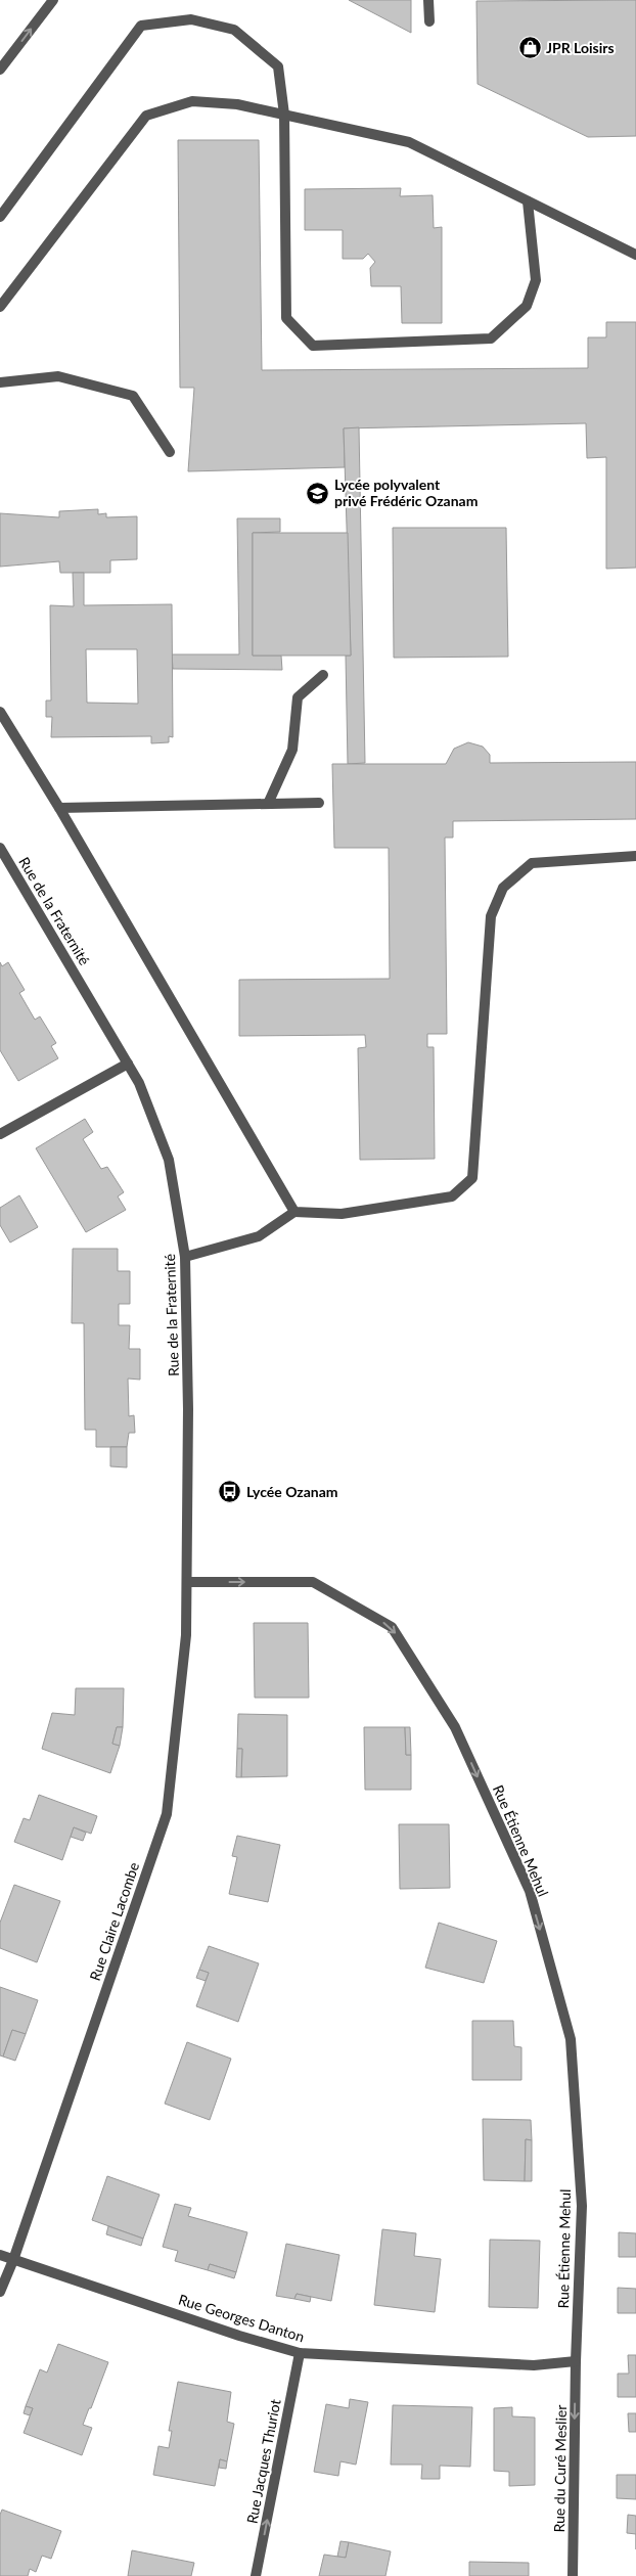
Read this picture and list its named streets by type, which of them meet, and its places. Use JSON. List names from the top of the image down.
{
  "streets": {
    "street": [
      "Rue de la Fraternité",
      "Rue Étienne Mehul",
      "Rue Claire Lacombe",
      "Rue Georges Danton",
      "Rue Jacques Thuriot",
      "Rue du Curé Meslier"
    ]
  },
  "crossings": [
    ["Rue de la Fraternité", "Rue Étienne Mehul"],
    ["Rue de la Fraternité", "Rue Claire Lacombe"],
    ["Rue Étienne Mehul", "Rue Claire Lacombe"],
    ["Rue Étienne Mehul", "Rue Georges Danton"],
    ["Rue Étienne Mehul", "Rue du Curé Meslier"],
    ["Rue Claire Lacombe", "Rue Georges Danton"],
    ["Rue Georges Danton", "Rue Jacques Thuriot"],
    ["Rue Georges Danton", "Rue du Curé Meslier"]
  ],
  "one_way": ["Rue Étienne Mehul", "Rue Jacques Thuriot", "Rue du Curé Meslier"],
  "places": {
    "shop": ["JPR Loisirs"],
    "school or university": ["Lycée polyvalent privé Frédéric Ozanam"],
    "bus stop": ["Lycée Ozanam"]
  }
}
